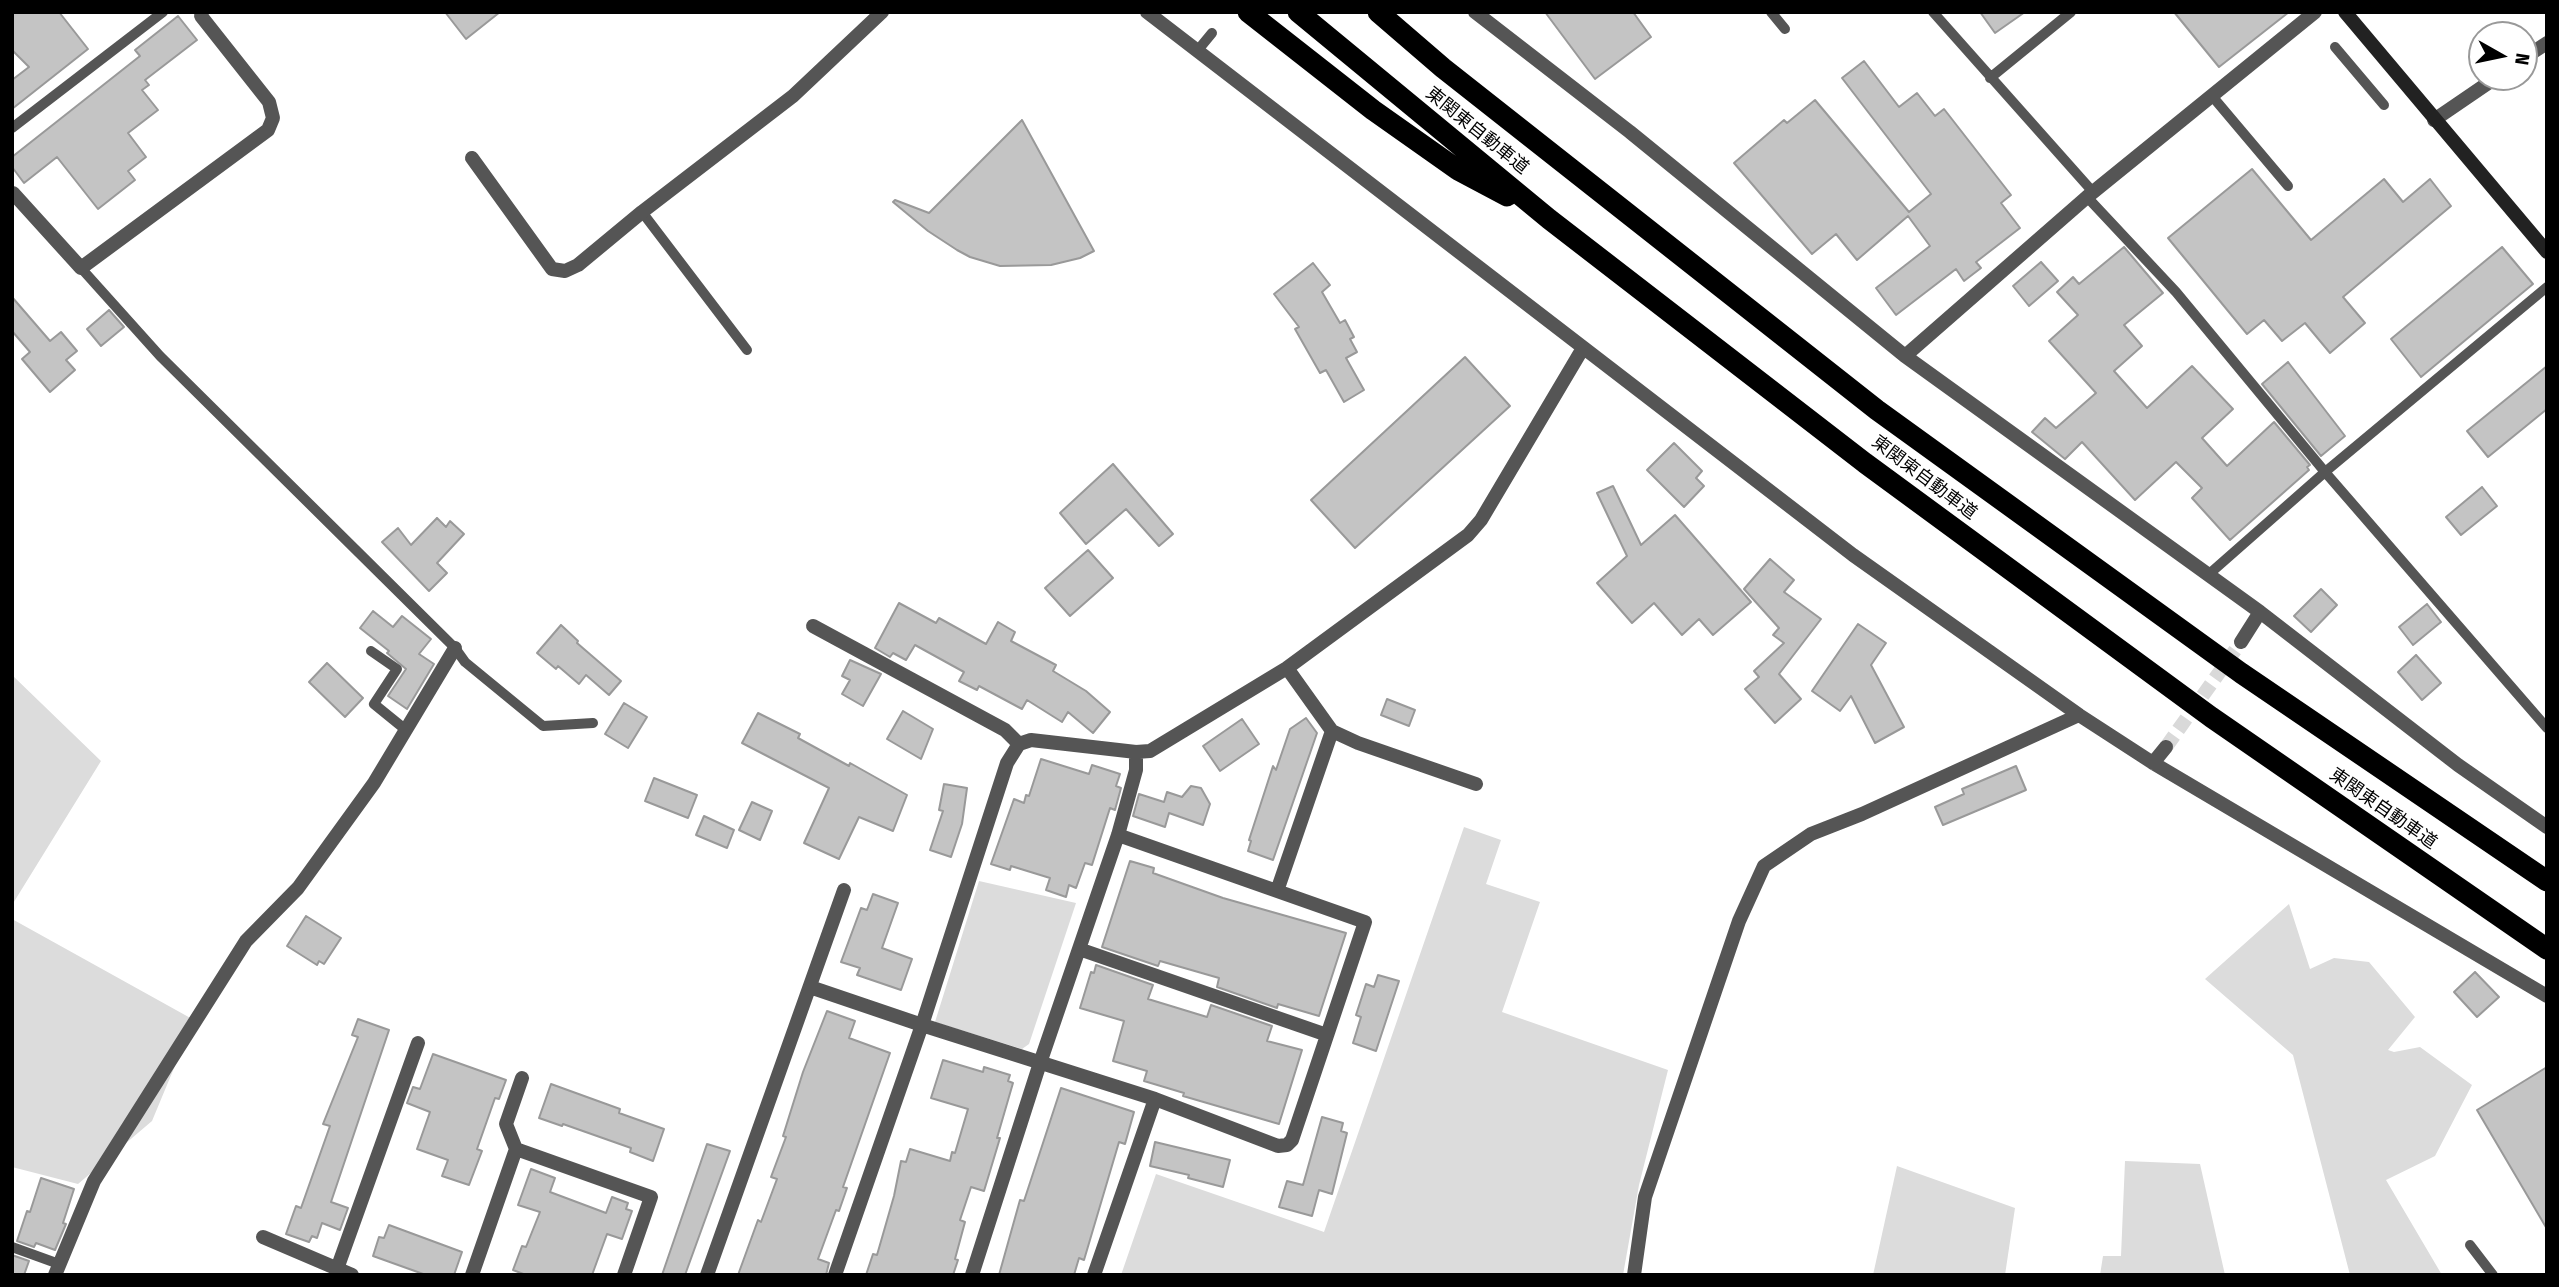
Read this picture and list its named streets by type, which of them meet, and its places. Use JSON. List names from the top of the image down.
{
  "streets": {
    "highway": ["東関東自動車道"]
  },
  "north": "right"
}
